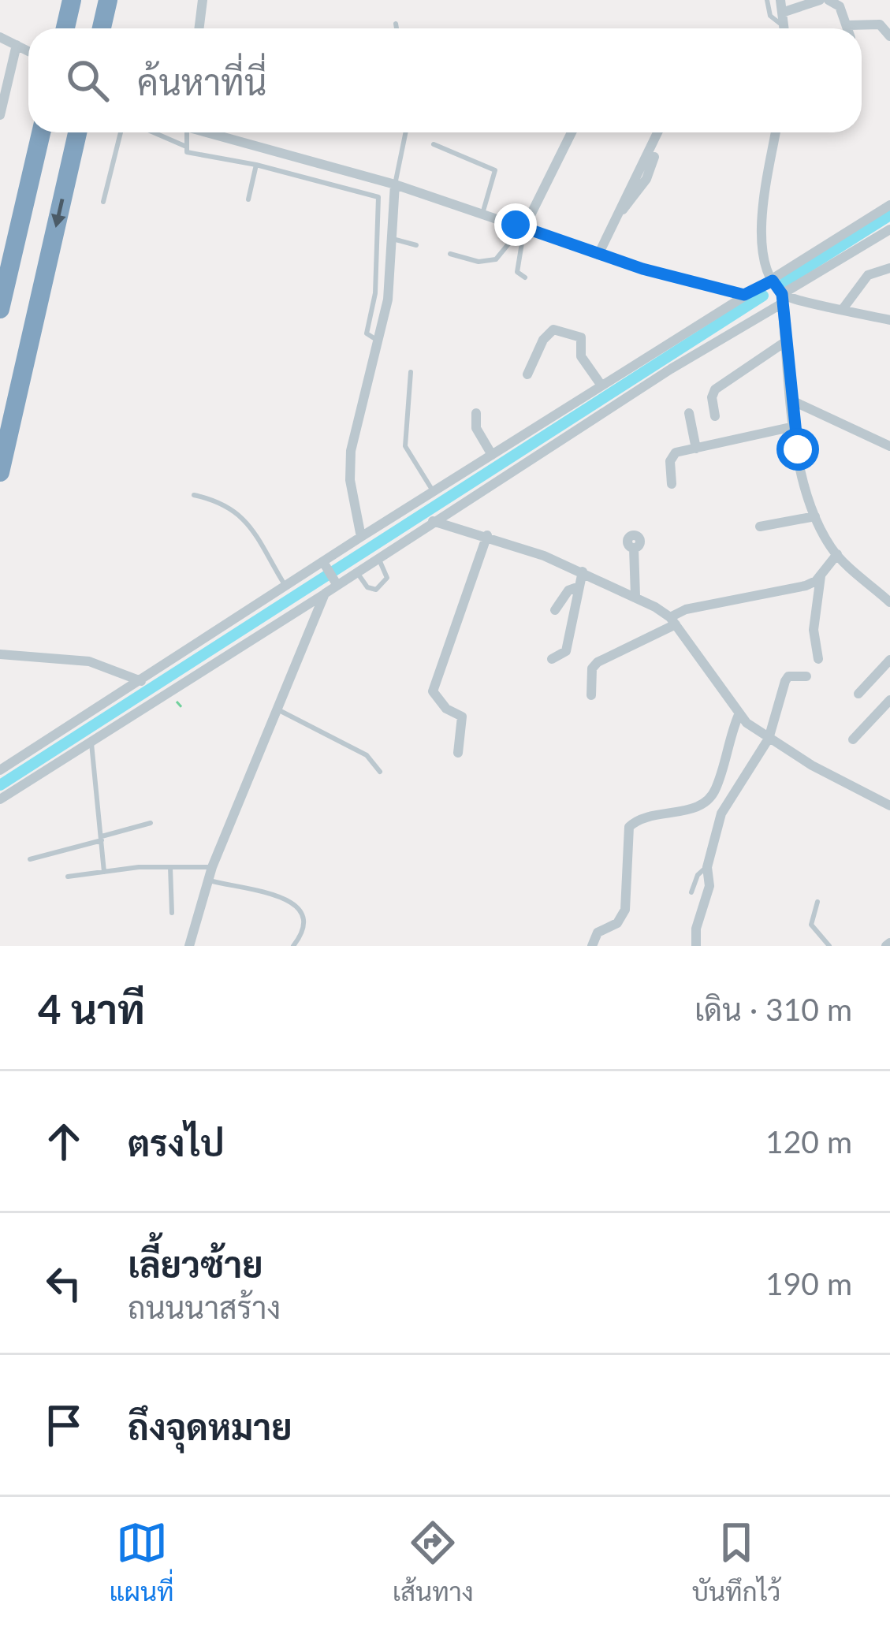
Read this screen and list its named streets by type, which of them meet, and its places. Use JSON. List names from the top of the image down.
{
  "page": {
    "search": "ค้นหาที่นี่",
    "heading": ["4 นาที", "เดิน · 310 m"],
    "list": [
      ["ตรงไป", "120 m"],
      ["เลี้ยวซ้าย", "ถนนนาสร้าง", "190 m"],
      "ถึงจุดหมาย"
    ],
    "nav": ["แผนที่", "เส้นทาง", "บันทึกไว้"]
  }
}
